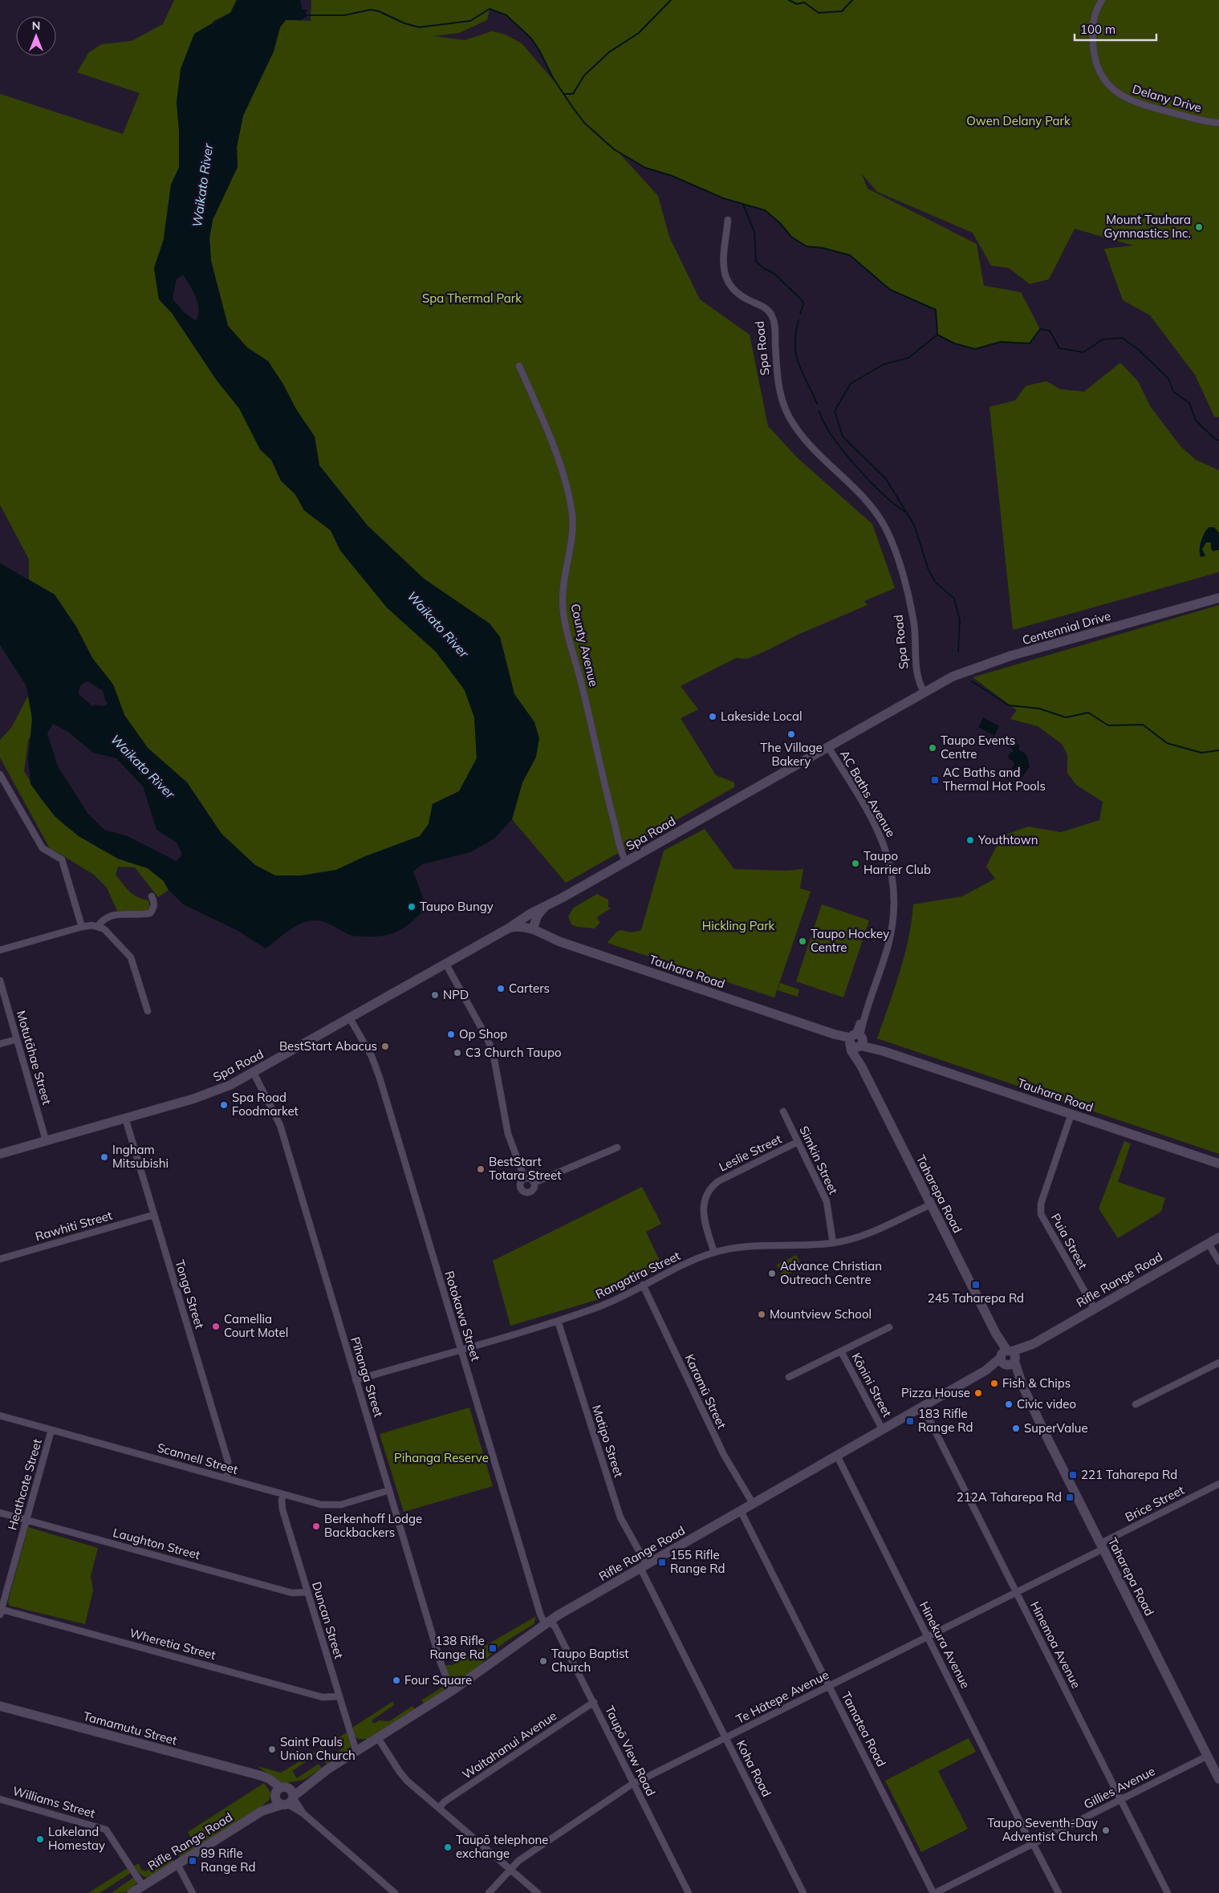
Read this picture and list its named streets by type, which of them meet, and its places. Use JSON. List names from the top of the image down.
{
  "streets": {
    "street": [
      "Delany Drive",
      "Spa Road",
      "Centennial Drive",
      "County Avenue",
      "AC Baths Avenue",
      "Tauhara Road",
      "Motutāhae Street",
      "Leslie Street",
      "Simkin Street",
      "Taharepa Road",
      "Rawhiti Street",
      "Puia Street",
      "Rangatira Street",
      "Rifle Range Road",
      "Tonga Street",
      "Rotokawa Street",
      "Pīhanga Street",
      "Kōnini Street",
      "Karamū Street",
      "Matipo Street",
      "Scannell Street",
      "Heathcote Street",
      "Brice Street",
      "Laughton Street",
      "Duncan Street",
      "Wheretia Street",
      "Hinekura Avenue",
      "Hinemoa Avenue",
      "Te Hātepe Avenue",
      "Tamamutu Street",
      "Tamatea Road",
      "Waitahanui Avenue",
      "Taupō View Road",
      "Koha Road",
      "Gillies Avenue",
      "Williams Street"
    ]
  },
  "crossings": [
    ["Spa Road", "Centennial Drive"],
    ["Spa Road", "County Avenue"],
    ["Spa Road", "AC Baths Avenue"],
    ["Spa Road", "Tauhara Road"],
    ["Spa Road", "Motutāhae Street"],
    ["Spa Road", "Tonga Street"],
    ["Spa Road", "Rotokawa Street"],
    ["Spa Road", "Pīhanga Street"],
    ["AC Baths Avenue", "Tauhara Road"],
    ["AC Baths Avenue", "Taharepa Road"],
    ["Tauhara Road", "Taharepa Road"],
    ["Tauhara Road", "Puia Street"],
    ["Leslie Street", "Simkin Street"],
    ["Leslie Street", "Rangatira Street"],
    ["Simkin Street", "Rangatira Street"],
    ["Taharepa Road", "Rangatira Street"],
    ["Taharepa Road", "Rifle Range Road"],
    ["Taharepa Road", "Brice Street"],
    ["Taharepa Road", "Te Hātepe Avenue"],
    ["Taharepa Road", "Gillies Avenue"],
    ["Rawhiti Street", "Tonga Street"],
    ["Puia Street", "Rifle Range Road"],
    ["Rangatira Street", "Rotokawa Street"],
    ["Rangatira Street", "Pīhanga Street"],
    ["Rangatira Street", "Karamū Street"],
    ["Rangatira Street", "Matipo Street"],
    ["Rifle Range Road", "Rotokawa Street"],
    ["Rifle Range Road", "Pīhanga Street"],
    ["Rifle Range Road", "Kōnini Street"],
    ["Rifle Range Road", "Karamū Street"],
    ["Rifle Range Road", "Matipo Street"],
    ["Rifle Range Road", "Duncan Street"],
    ["Rifle Range Road", "Hinekura Avenue"],
    ["Rifle Range Road", "Hinemoa Avenue"],
    ["Rifle Range Road", "Tamamutu Street"],
    ["Rifle Range Road", "Tamatea Road"],
    ["Rifle Range Road", "Taupō View Road"],
    ["Rifle Range Road", "Koha Road"],
    ["Rifle Range Road", "Williams Street"],
    ["Tonga Street", "Scannell Street"],
    ["Rotokawa Street", "Taupō View Road"],
    ["Pīhanga Street", "Scannell Street"],
    ["Matipo Street", "Koha Road"],
    ["Scannell Street", "Heathcote Street"],
    ["Scannell Street", "Duncan Street"],
    ["Heathcote Street", "Laughton Street"],
    ["Heathcote Street", "Wheretia Street"],
    ["Brice Street", "Te Hātepe Avenue"],
    ["Laughton Street", "Duncan Street"],
    ["Duncan Street", "Wheretia Street"],
    ["Hinekura Avenue", "Te Hātepe Avenue"],
    ["Hinekura Avenue", "Gillies Avenue"],
    ["Hinemoa Avenue", "Te Hātepe Avenue"],
    ["Hinemoa Avenue", "Gillies Avenue"],
    ["Te Hātepe Avenue", "Tamatea Road"],
    ["Te Hātepe Avenue", "Taupō View Road"],
    ["Te Hātepe Avenue", "Koha Road"],
    ["Tamatea Road", "Gillies Avenue"],
    ["Waitahanui Avenue", "Taupō View Road"]
  ],
  "water": ["Waikato River"],
  "parks": [
    "Owen Delany Park",
    "Spa Thermal Park",
    "Hickling Park",
    "Pihanga Reserve"
  ],
  "places": {
    "other": [
      "Mount Tauhara Gymnastics Inc.",
      "Lakeside Local",
      "The Village Bakery",
      "Taupo Events Centre",
      "Youthtown",
      "Taupo Harrier Club",
      "Taupo Bungy",
      "Taupo Hockey Centre",
      "Carters",
      "NPD",
      "Op Shop",
      "BestStart Abacus",
      "C3 Church Taupo",
      "Spa Road Foodmarket",
      "Ingham Mitsubishi",
      "BestStart Totara Street",
      "Advance Christian Outreach Centre",
      "Mountview School",
      "Camellia Court Motel",
      "Fish & Chips",
      "Pizza House",
      "Civic video",
      "SuperValue",
      "Berkenhoff Lodge Backbackers",
      "Taupo Baptist Church",
      "Four Square",
      "Saint Pauls Union Church",
      "Taupo Seventh-Day Adventist Church",
      "Lakeland Homestay",
      "Taupō telephone exchange"
    ],
    "transit": [
      "AC Baths and Thermal Hot Pools",
      "245 Taharepa Rd",
      "183 Rifle Range Rd",
      "221 Taharepa Rd",
      "212A Taharepa Rd",
      "155 Rifle Range Rd",
      "138 Rifle Range Rd",
      "89 Rifle Range Rd"
    ]
  },
  "scale_bar": "100 m",
  "north": "top"
}
